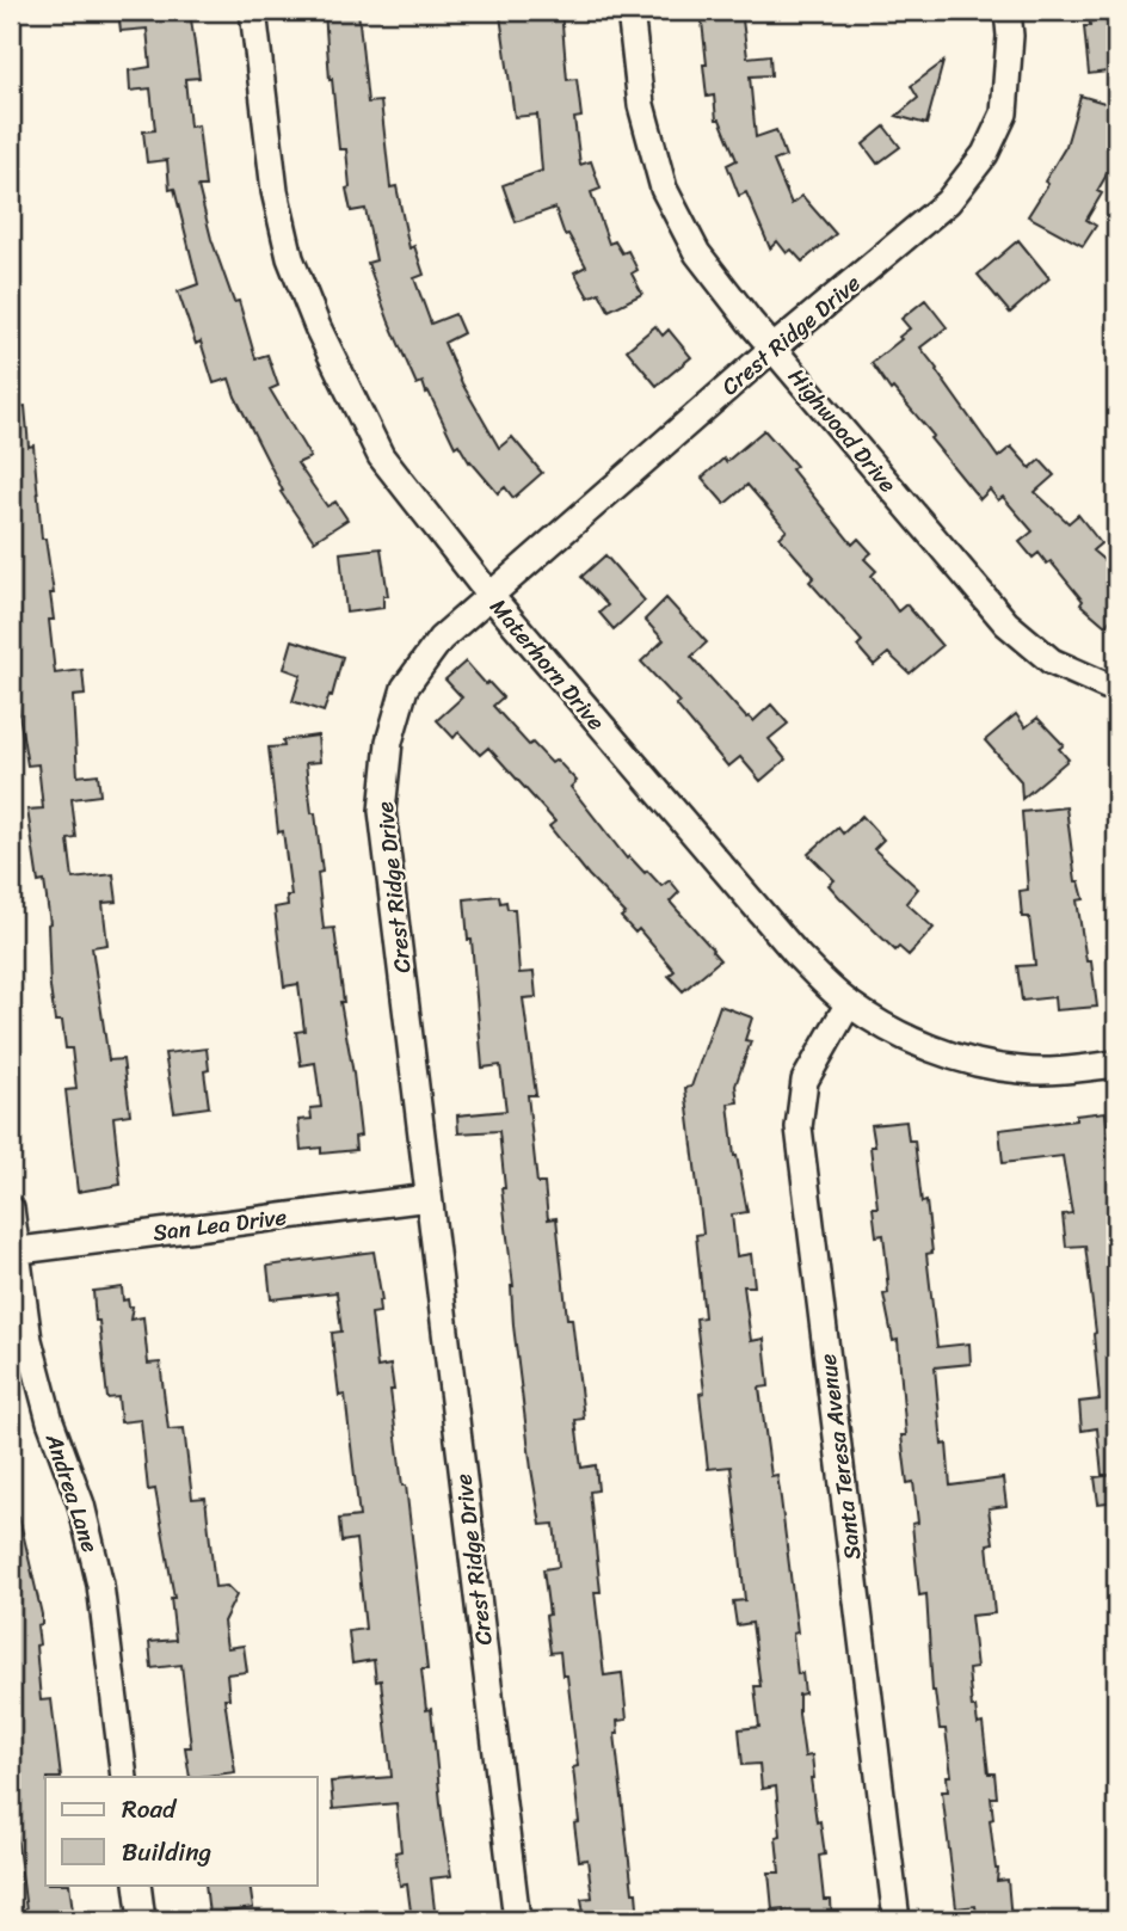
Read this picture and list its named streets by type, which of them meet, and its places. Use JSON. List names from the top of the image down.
{
  "streets": {
    "street": [
      "Crest Ridge Drive",
      "Highwood Drive",
      "Materhorn Drive",
      "San Lea Drive",
      "Santa Teresa Avenue",
      "Andrea Lane"
    ]
  },
  "crossings": [
    ["Crest Ridge Drive", "Highwood Drive"],
    ["Crest Ridge Drive", "Materhorn Drive"],
    ["Crest Ridge Drive", "San Lea Drive"],
    ["Materhorn Drive", "Santa Teresa Avenue"],
    ["San Lea Drive", "Andrea Lane"]
  ],
  "legend": ["Road", "Building"]
}
